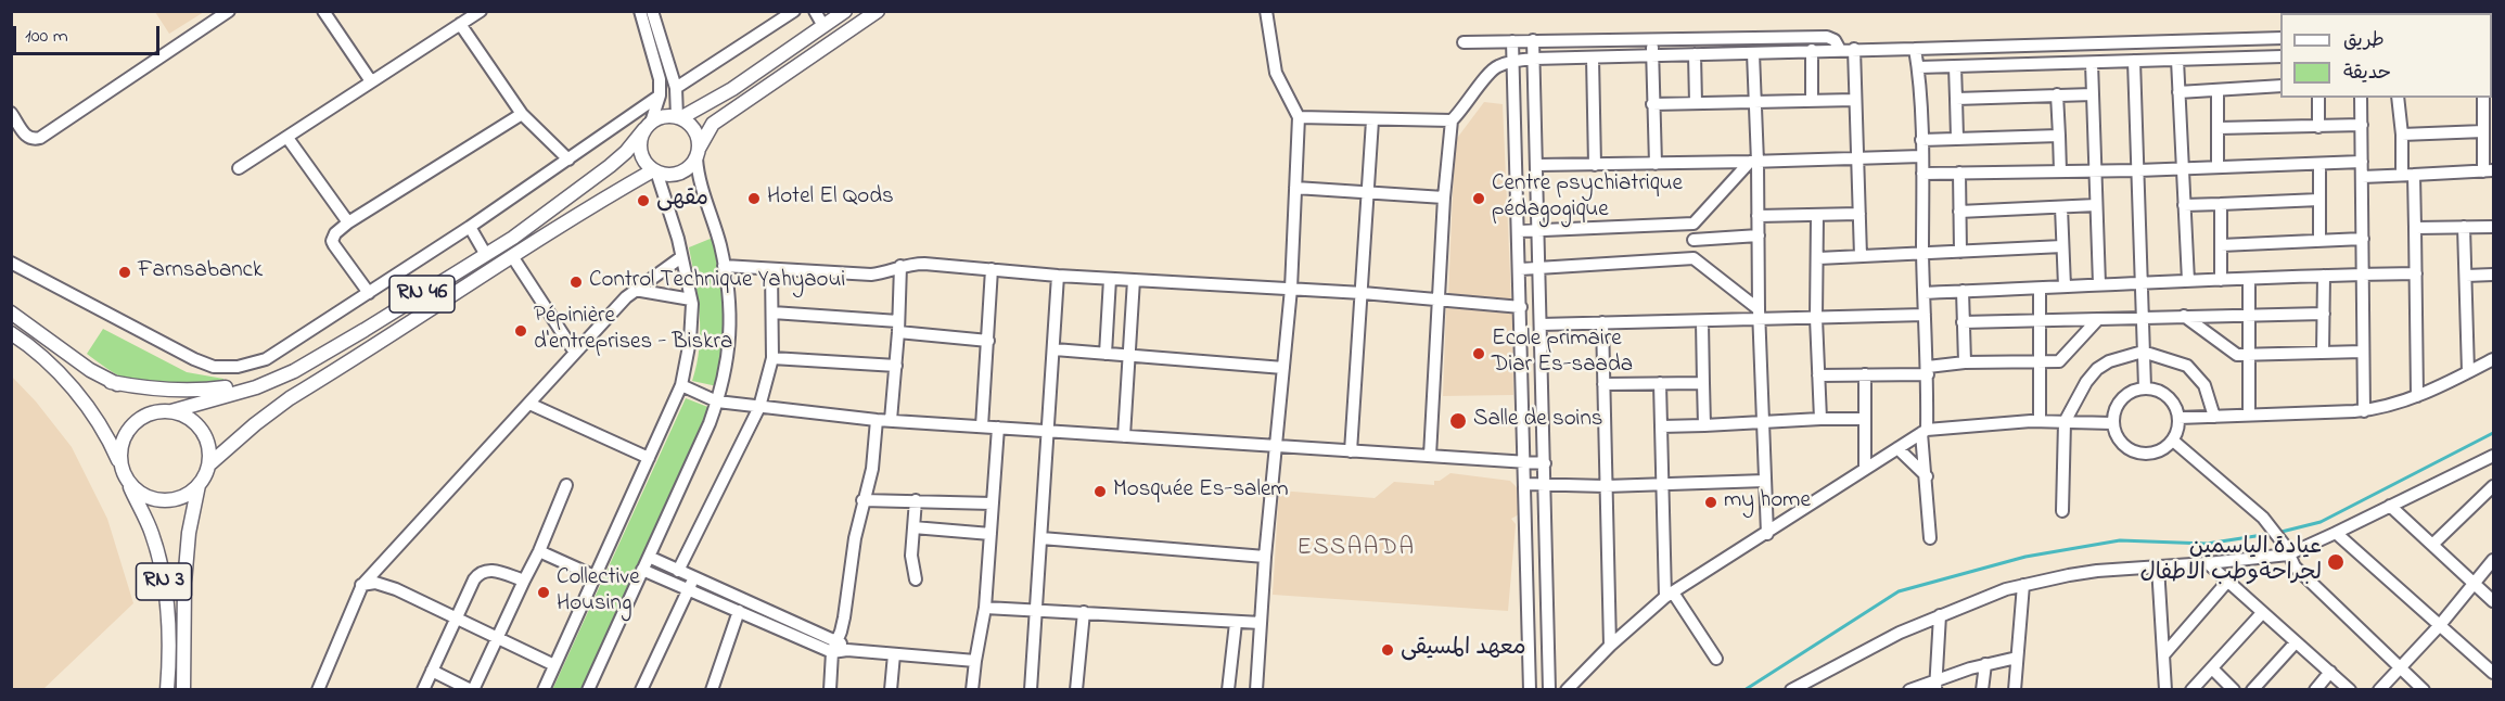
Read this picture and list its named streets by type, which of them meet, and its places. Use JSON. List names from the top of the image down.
{
  "streets": {
    "main road": ["RN 46", "RN 3"]
  },
  "crossings": [
    ["RN 46", "RN 3"]
  ],
  "districts": ["ESSAADA"],
  "places": [
    "Hotel El Qods",
    "Centre psychiatrique pédagogique",
    "مقهى",
    "Farnsabanck",
    "Control Technique Yahyaoui",
    "Pépinière d'entreprises - Biskra",
    "Ecole primaire Diar Es-saada",
    "Salle de soins",
    "Mosquée Es-salem",
    "my home",
    "عيادة الياسمين لجراحةوطب الاطفال",
    "Collective Housing",
    "معهد المسيقى"
  ],
  "legend": ["طريق", "حديقة"],
  "scale_bar": "100 m"
}
